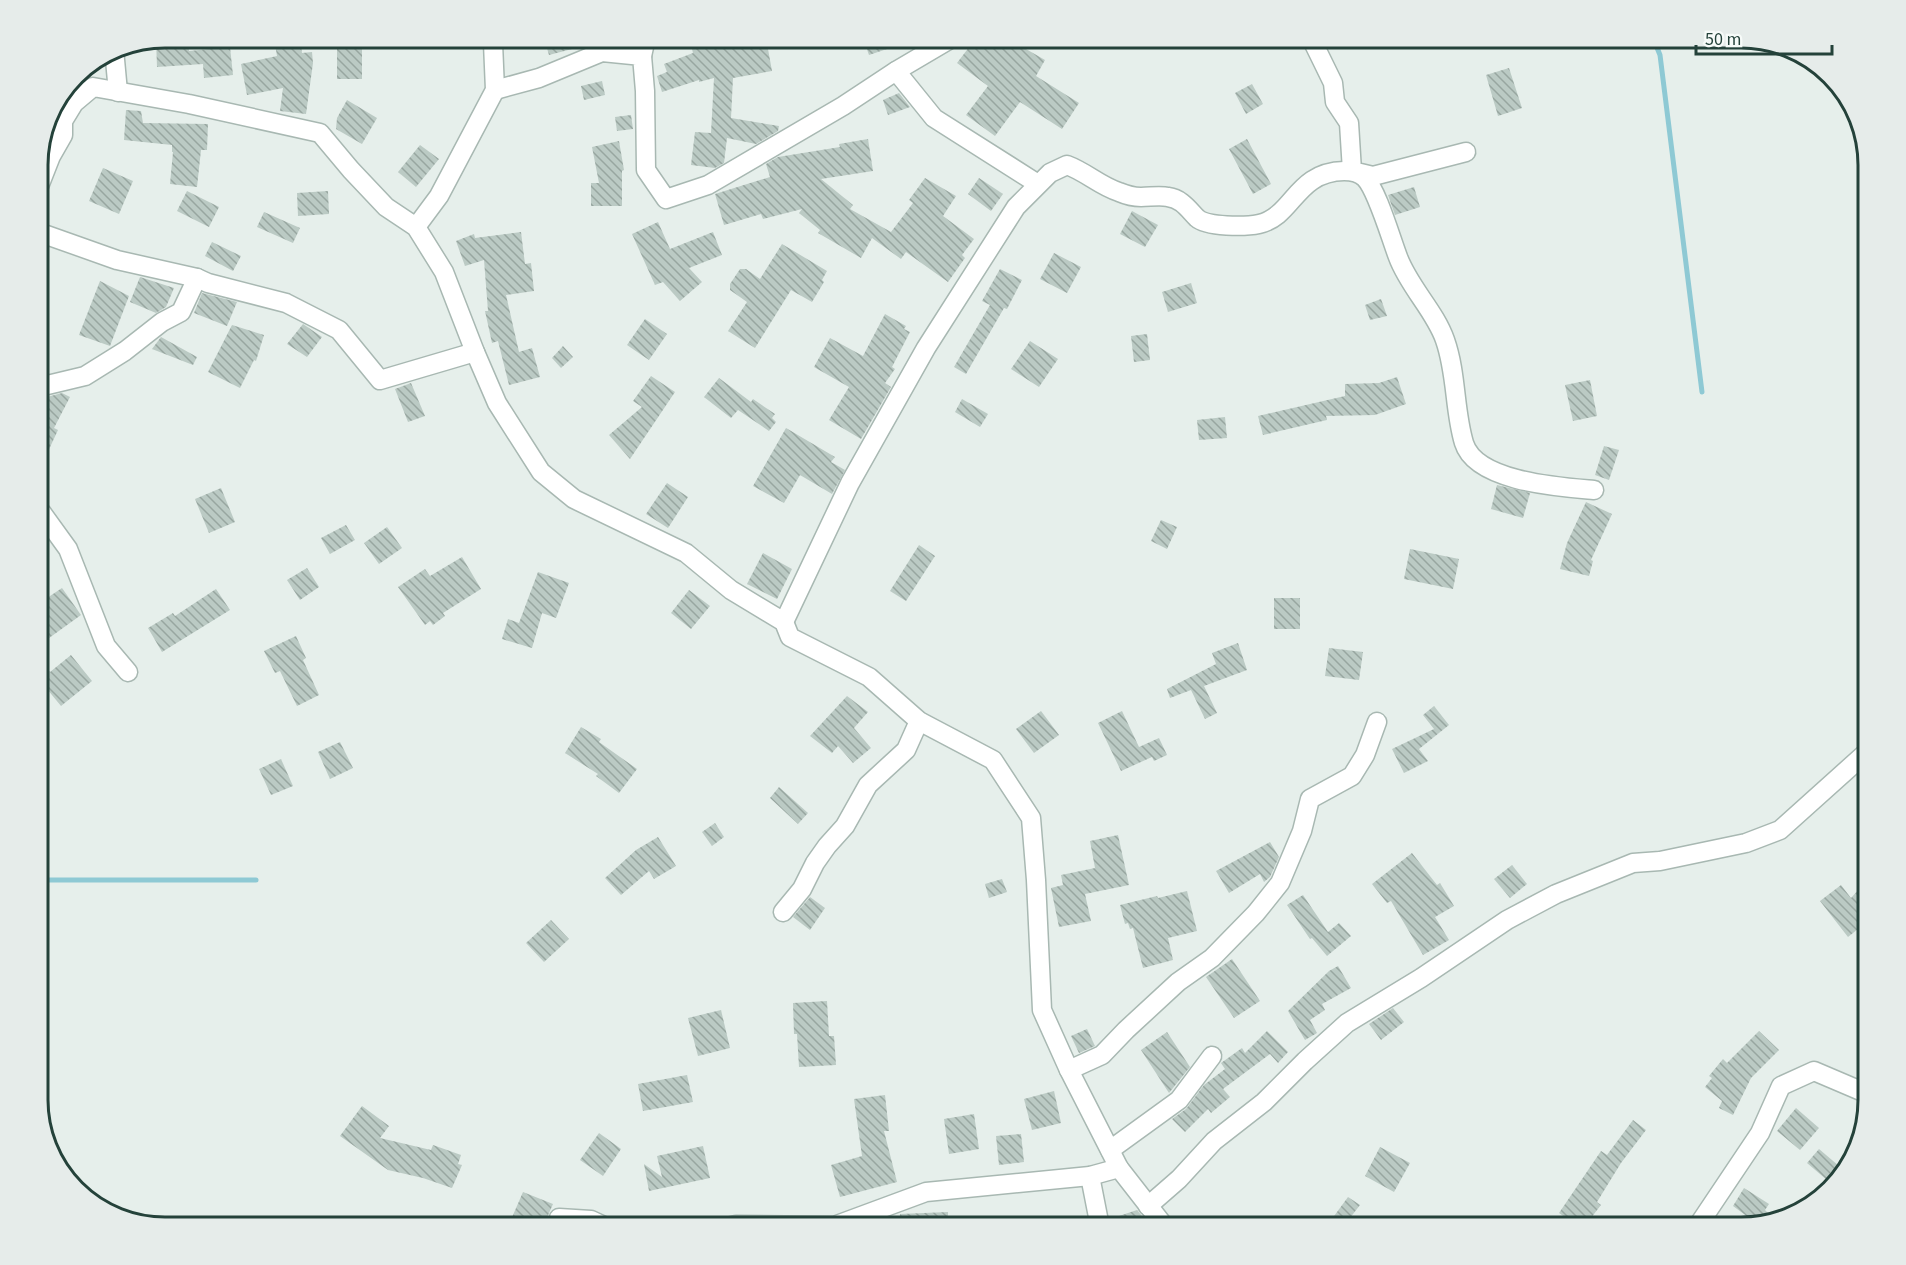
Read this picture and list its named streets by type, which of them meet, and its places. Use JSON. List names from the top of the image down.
{
  "scale_bar": "50 m"
}
